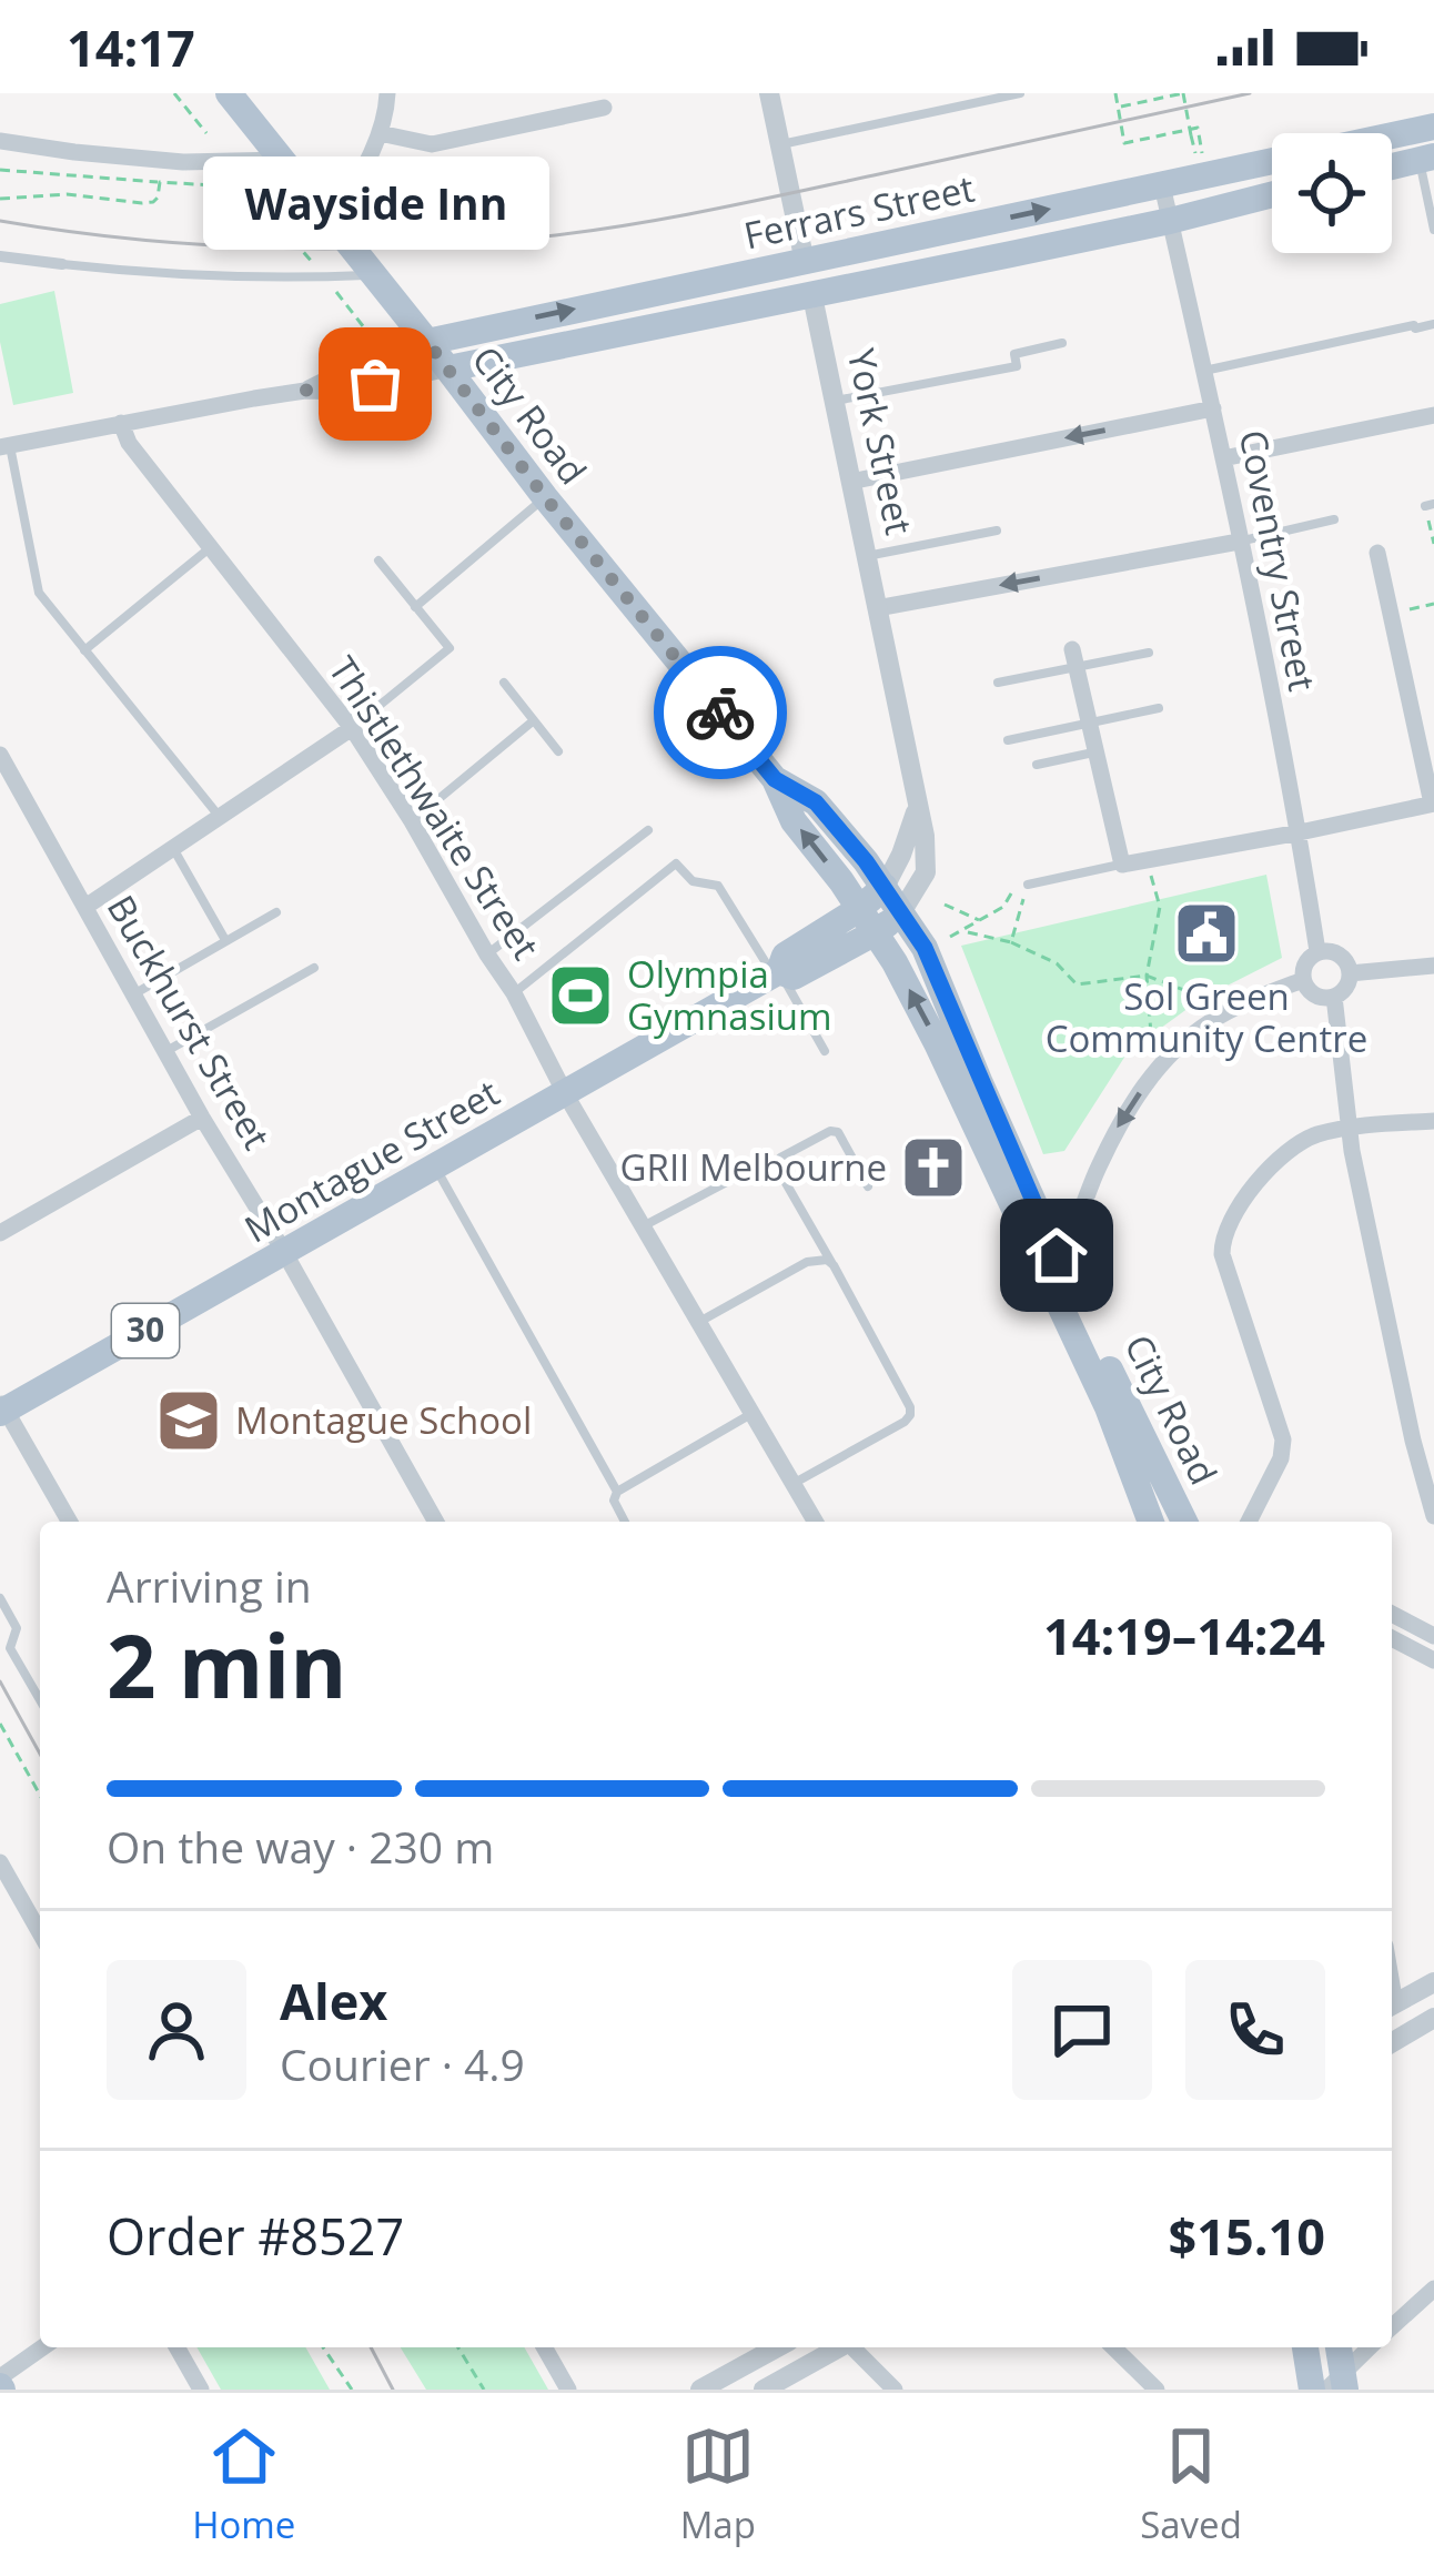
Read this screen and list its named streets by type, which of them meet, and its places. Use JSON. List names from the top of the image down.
{
  "streets": {
    "main road": [
      "Ferrars Street",
      "City Road",
      "York Street",
      "Montague Street",
      "30"
    ],
    "street": ["Coventry Street", "Thistlethwaite Street", "Buckhurst Street"]
  },
  "crossings": [
    ["Ferrars Street", "City Road"],
    ["Ferrars Street", "York Street"],
    ["Ferrars Street", "Coventry Street"],
    ["Ferrars Street", "Thistlethwaite Street"],
    ["City Road", "York Street"],
    ["City Road", "Montague Street"],
    ["York Street", "Montague Street"],
    ["Thistlethwaite Street", "Montague Street"],
    ["Buckhurst Street", "Montague Street"]
  ],
  "places": {
    "other": ["Wayside Inn"],
    "public building": ["Sol Green Community Centre"],
    "sports": ["Olympia Gymnasium"],
    "church": ["GRII Melbourne"],
    "school or university": ["Montague School"]
  },
  "page": {
    "status": "14:17",
    "bubble": "Wayside Inn",
    "heading": ["2 min", "Arriving in", "14:19–14:24"],
    "panel": [
      "Alex",
      "Courier · 4.9",
      "Order #8527",
      "$15.10"
    ],
    "bar": "On the way · 230 m",
    "tabs": ["Home", "Map", "Saved"]
  }
}
